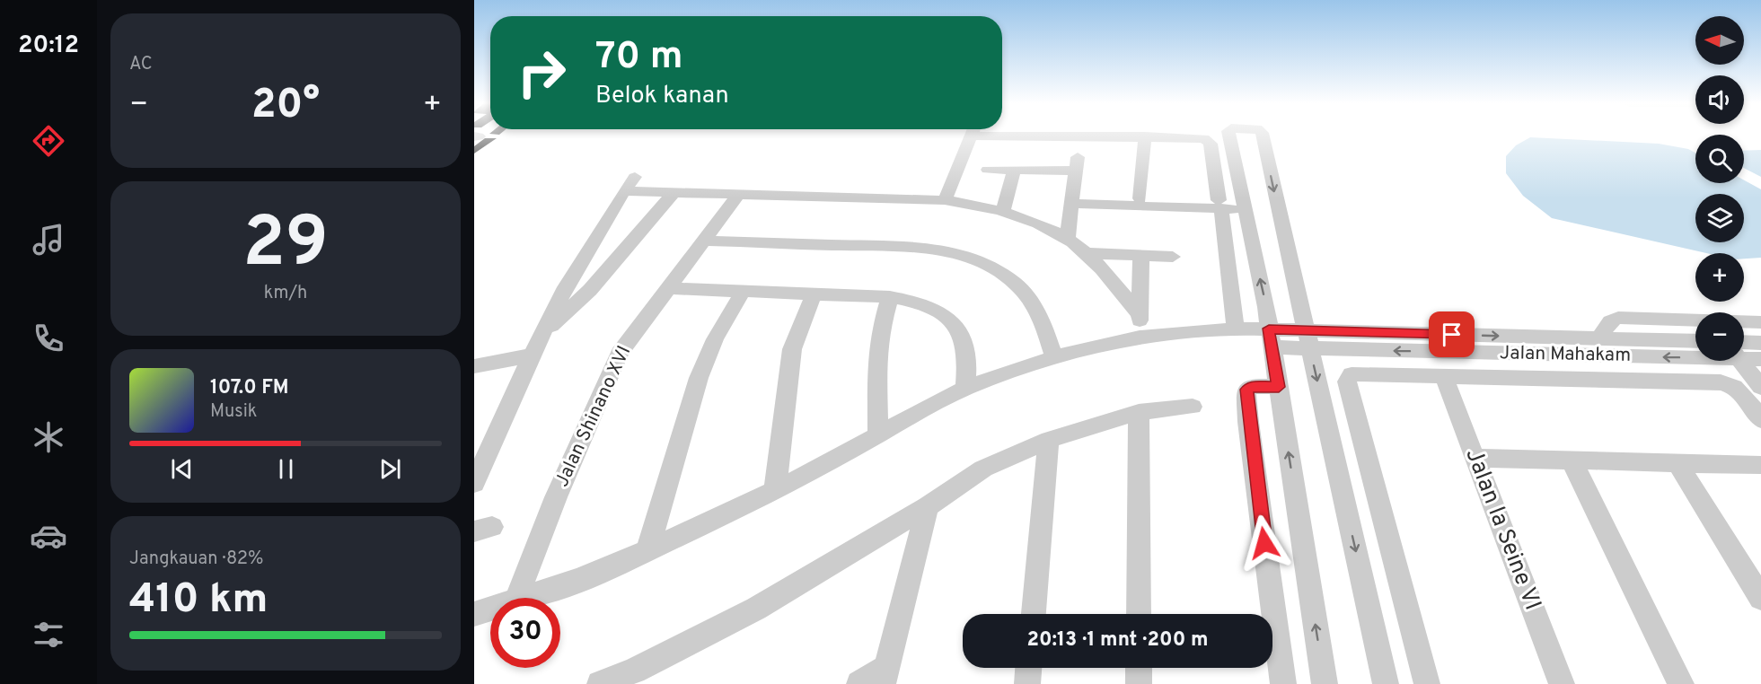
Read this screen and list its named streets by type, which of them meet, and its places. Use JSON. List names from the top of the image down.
{
  "streets": {
    "street": ["Jalan Mahakam", "Jalan Shinano XVI", "Jalan la Seine VI"]
  },
  "north": "left",
  "page": {
    "tabs": "20:12",
    "tile": [
      "AC",
      ["29", "km/h"],
      ["Jangkauan · 82%", "410 km"]
    ],
    "map_buttons": ["+", "−"],
    "turn": ["70 m", "Belok kanan"],
    "heat": ["−", "20°", "+"],
    "song": ["107.0 FM", "Musik"],
    "limit": "30",
    "trip": "20:13 · 1 mnt · 200 m"
  }
}
